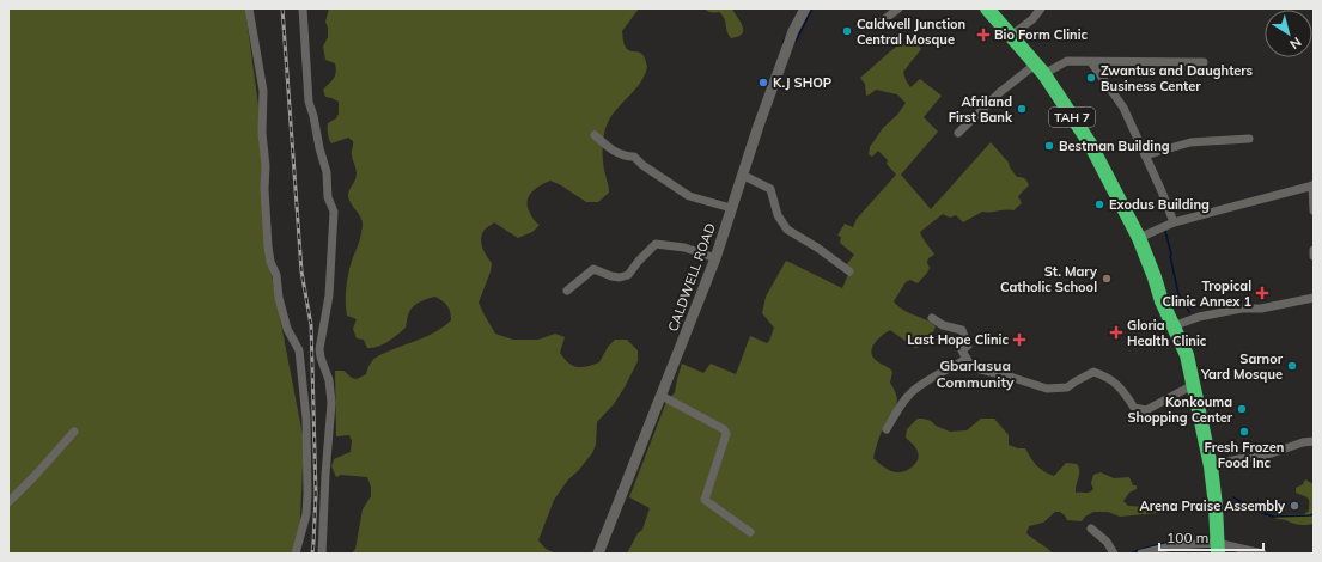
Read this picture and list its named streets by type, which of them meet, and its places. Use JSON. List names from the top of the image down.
{
  "streets": {
    "highway": ["TAH 7"],
    "main road": ["CALDWELL ROAD"]
  },
  "districts": ["Gbarlasua Community"],
  "places": {
    "other": [
      "Caldwell Junction Central Mosque",
      "Zwantus and Daughters Business Center",
      "K.J SHOP",
      "Afriland First Bank",
      "Bestman Building",
      "Exodus Building",
      "St. Mary Catholic School",
      "Sarnor Yard Mosque",
      "Konkouma Shopping Center",
      "Fresh Frozen Food Inc",
      "Arena Praise Assembly"
    ],
    "health": [
      "Bio Form Clinic",
      "Tropical Clinic Annex 1",
      "Gloria Health Clinic",
      "Last Hope Clinic"
    ]
  },
  "scale_bar": "100 m",
  "north": "bottom right"
}
